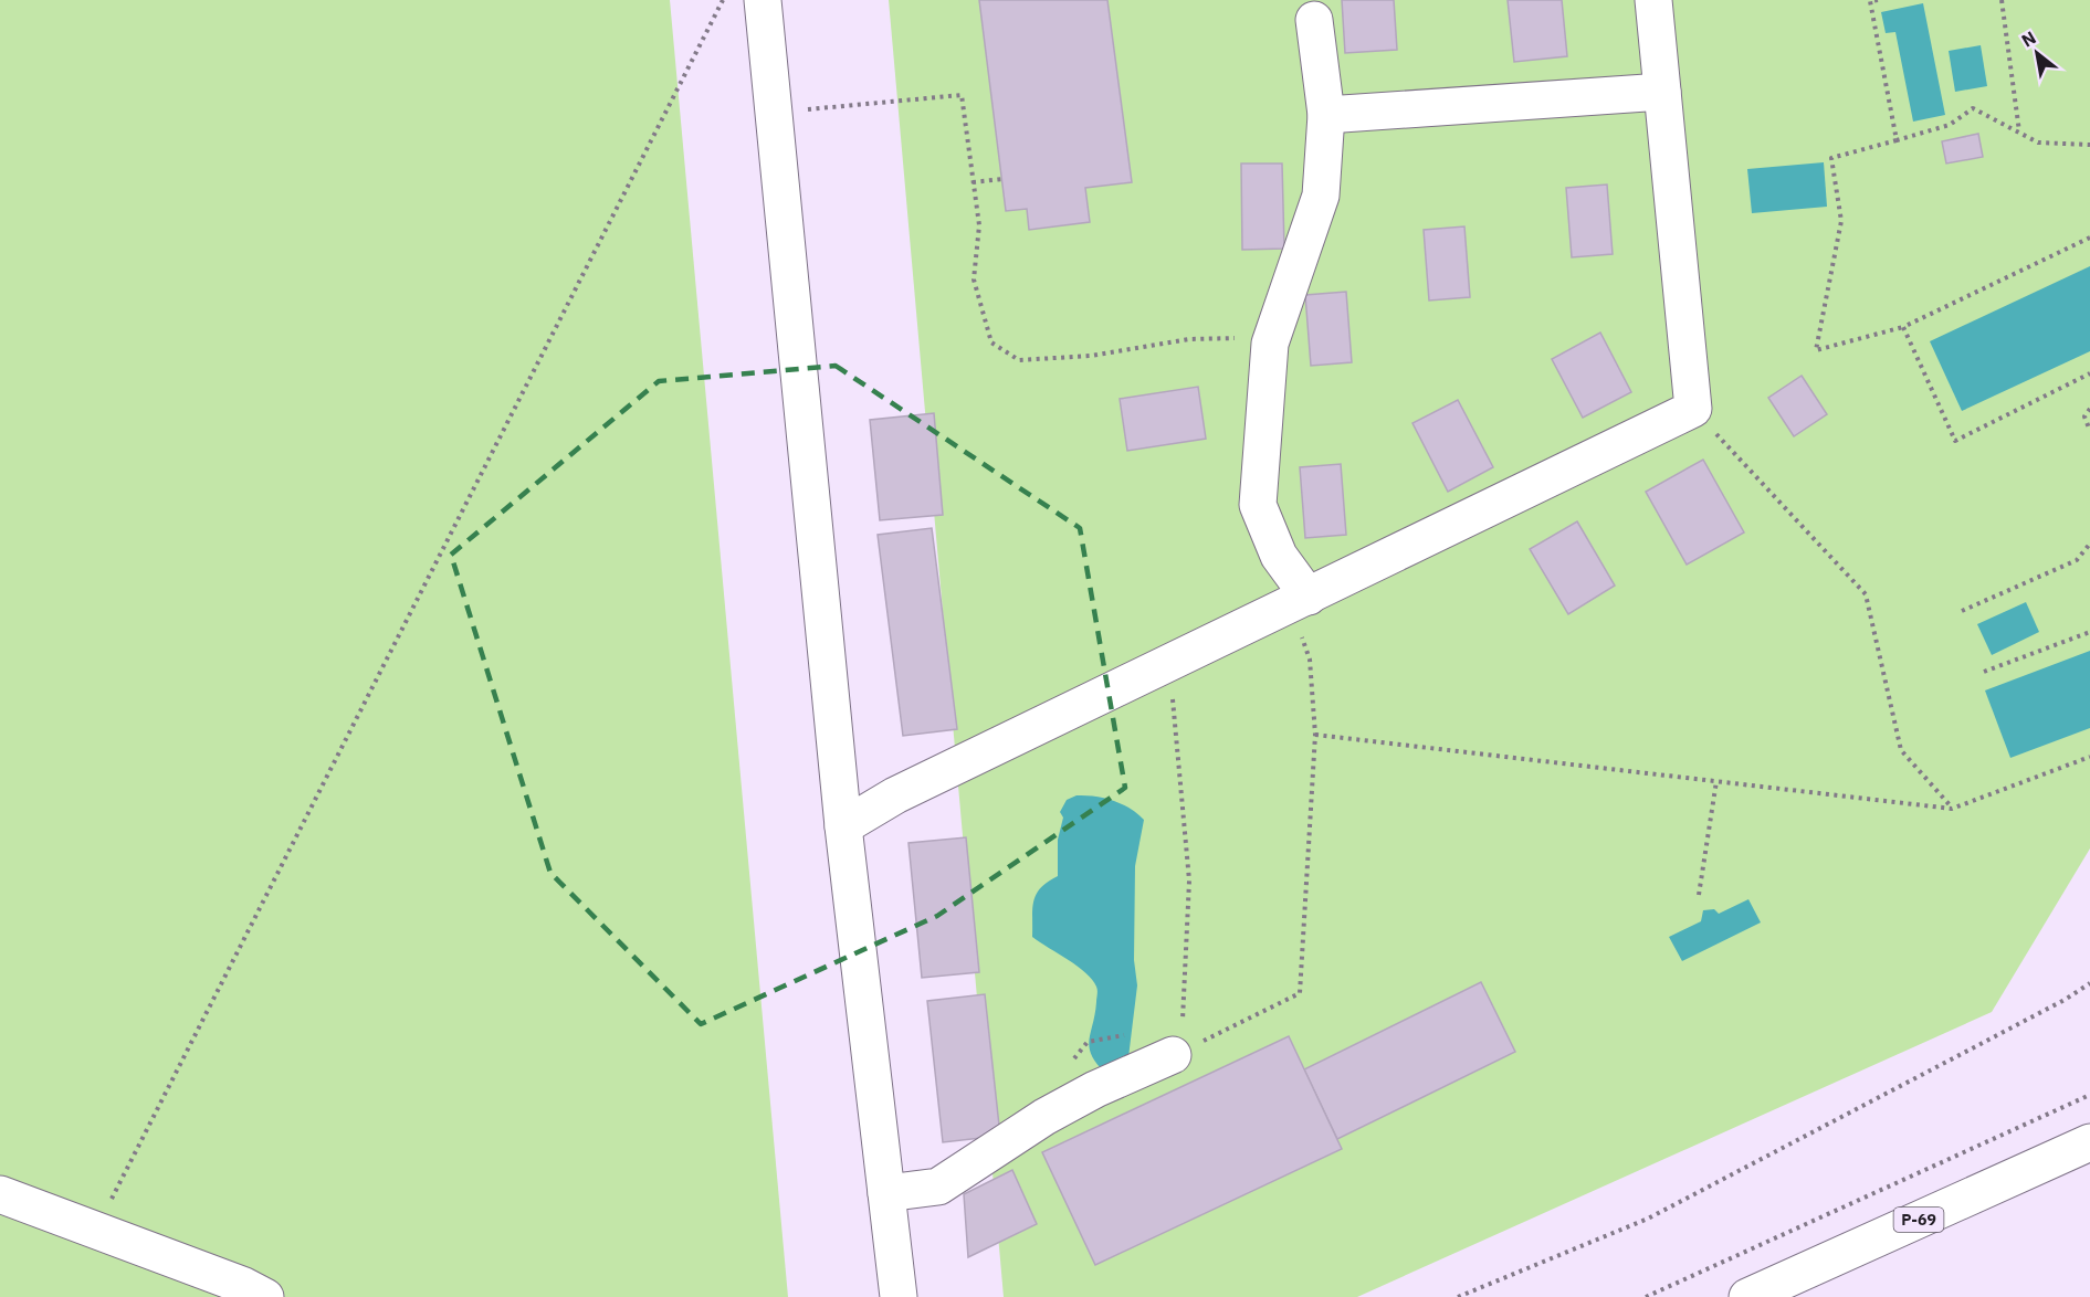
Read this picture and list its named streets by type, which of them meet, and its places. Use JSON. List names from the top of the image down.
{
  "streets": {
    "main road": ["Р-69"]
  },
  "north": "top left"
}
